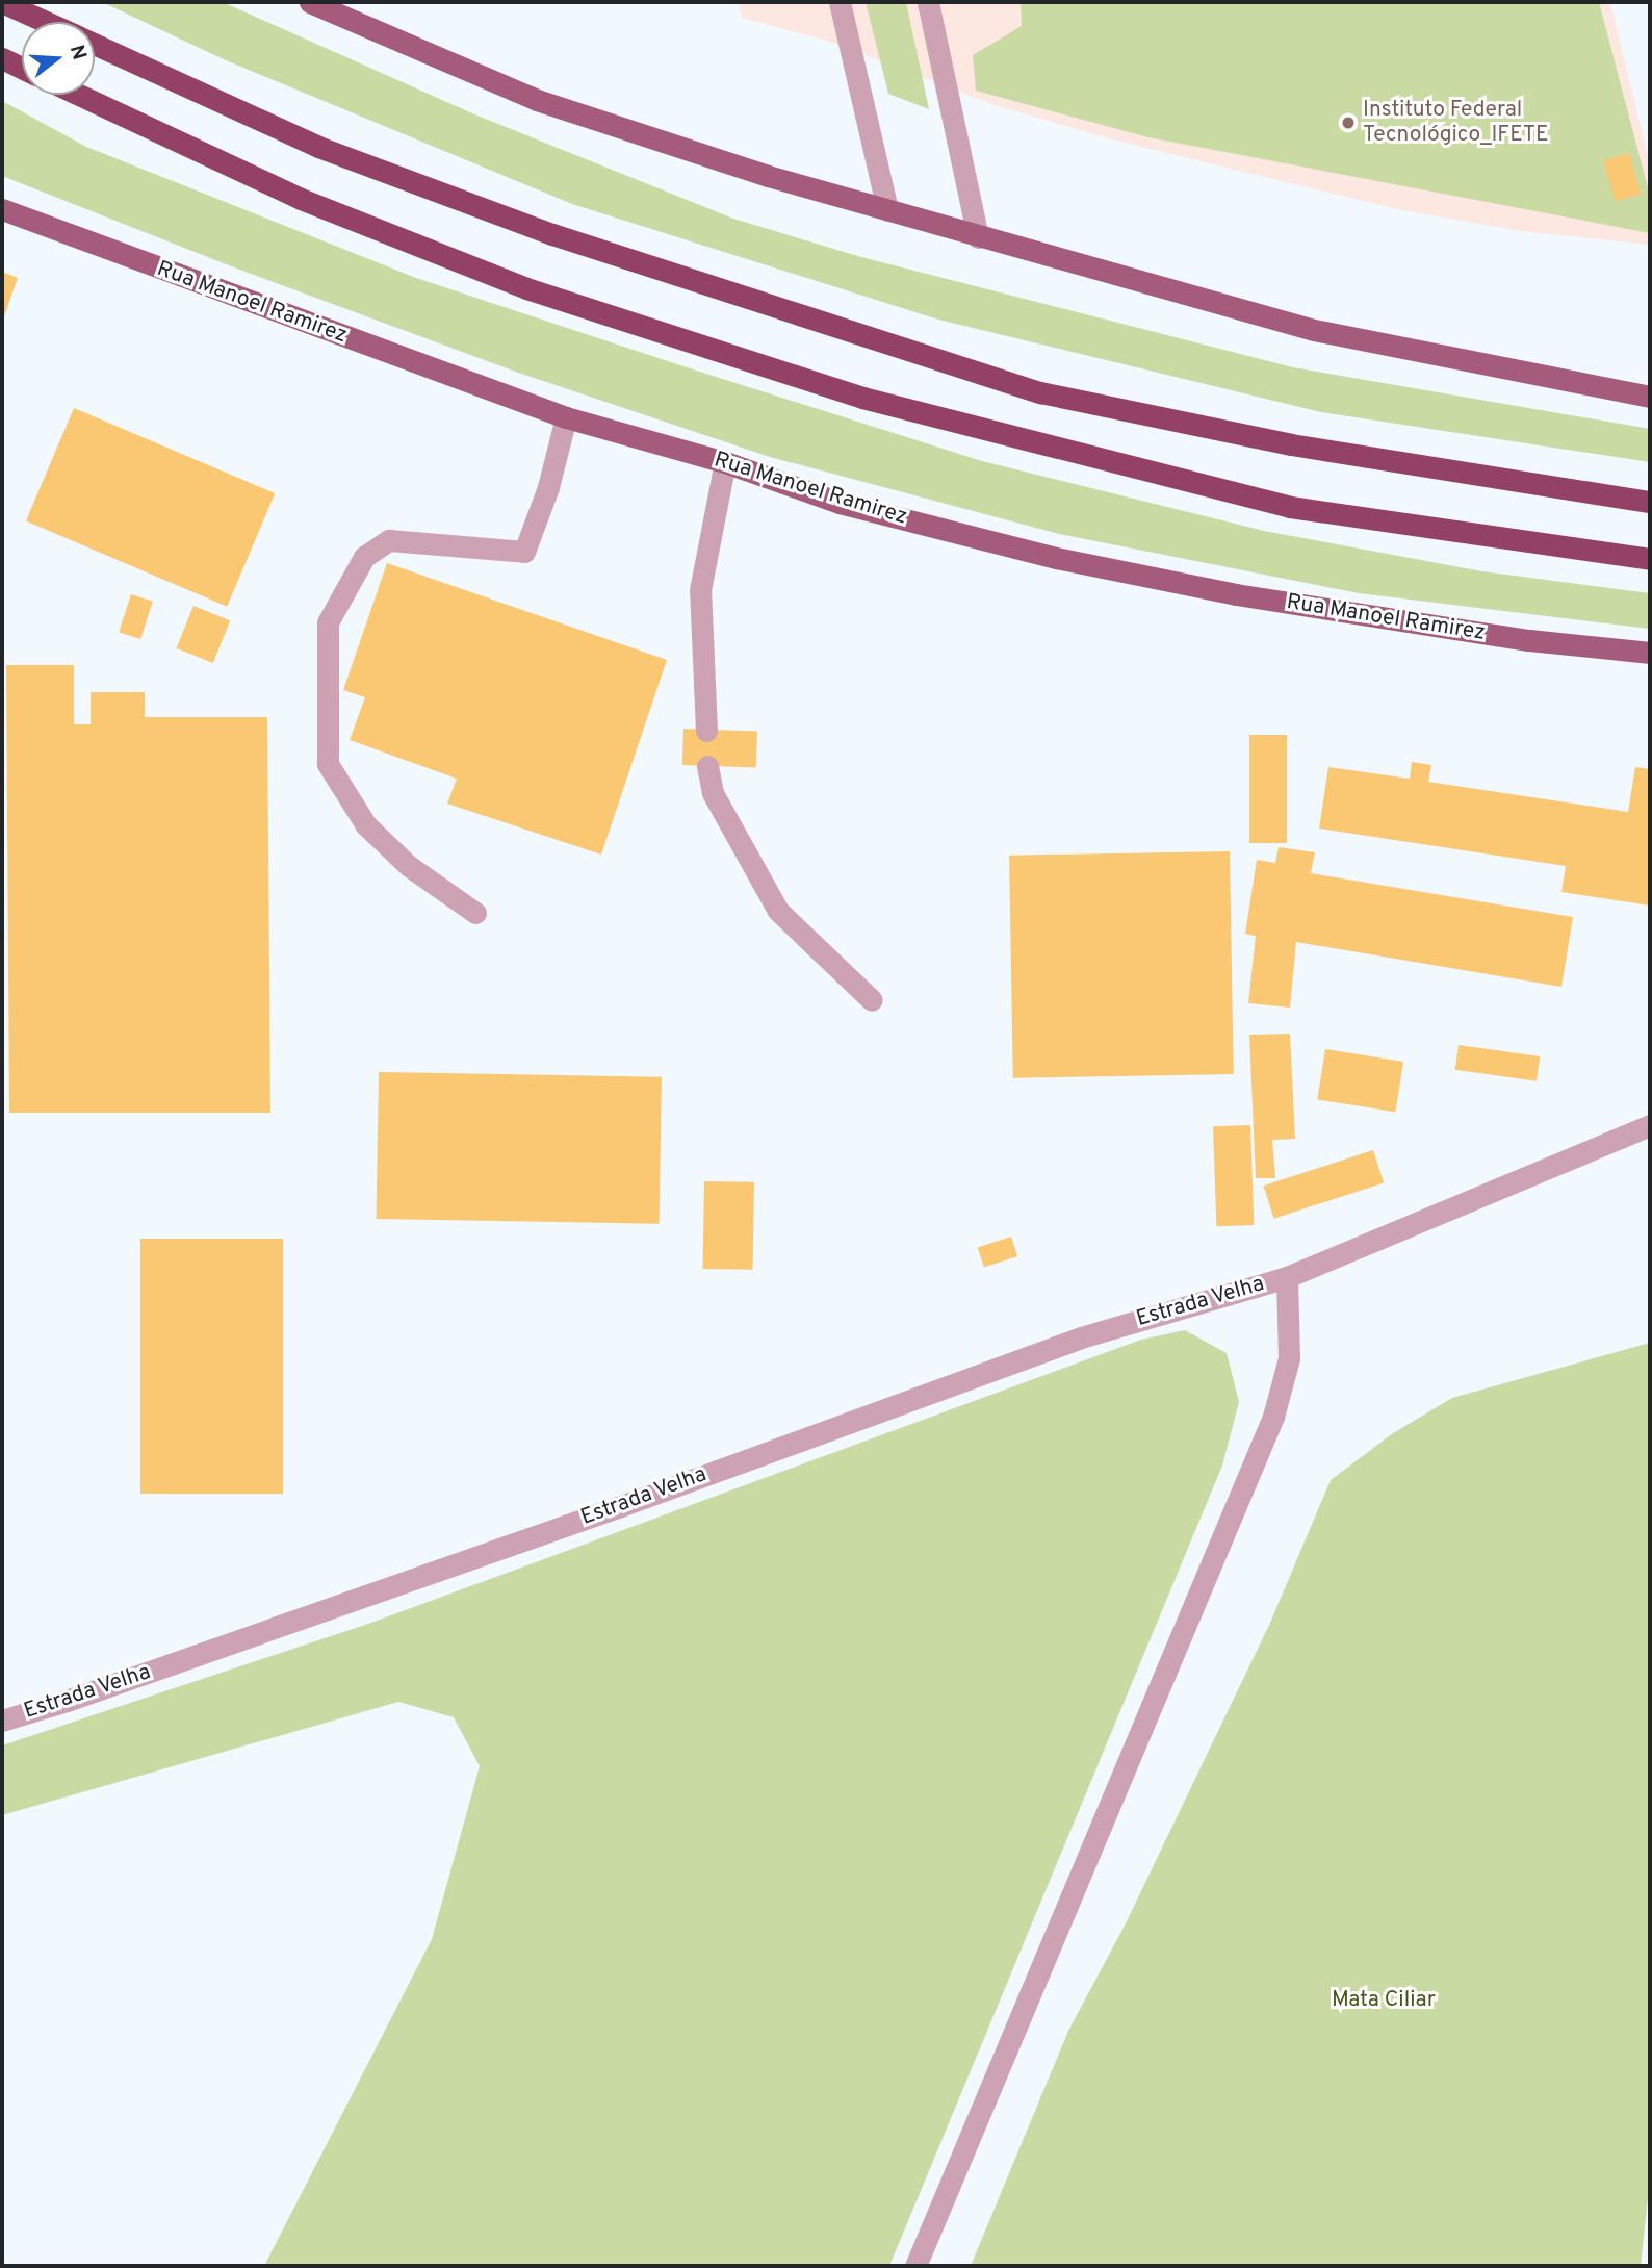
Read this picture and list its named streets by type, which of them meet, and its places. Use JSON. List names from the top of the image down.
{
  "streets": {
    "main road": ["Rua Manoel Ramirez"],
    "street": ["Estrada Velha"]
  },
  "parks": ["Mata Ciliar"],
  "places": ["Instituto Federal Tecnológico_IFETE"],
  "north": "right"
}
